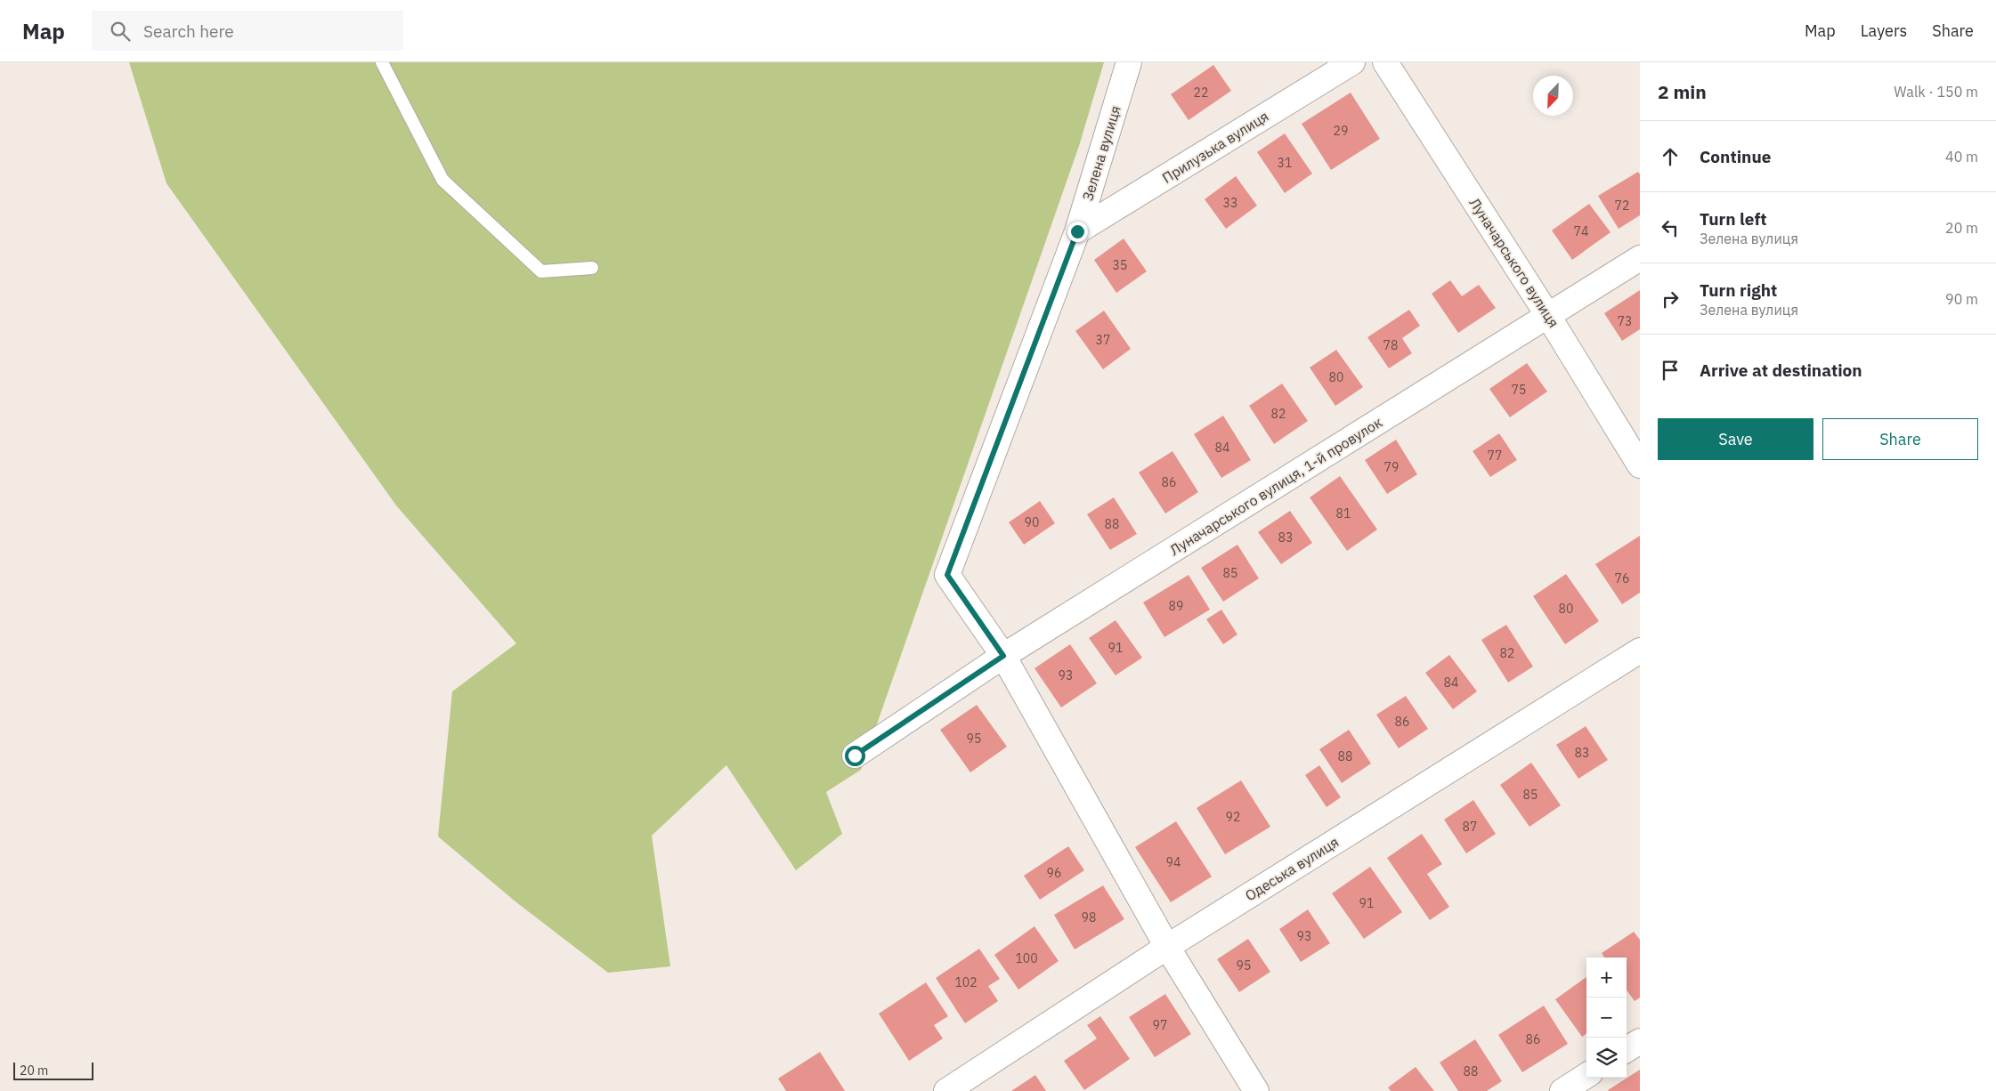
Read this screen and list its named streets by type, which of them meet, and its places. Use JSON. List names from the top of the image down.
{
  "streets": {
    "street": [
      "Прилузька вулиця",
      "Зелена вулиця",
      "Луначарського вулиця",
      "Луначарського вулиця, 1-й провулок",
      "Одеська вулиця"
    ]
  },
  "crossings": [
    ["Прилузька вулиця", "Зелена вулиця"],
    ["Зелена вулиця", "Луначарського вулиця, 1-й провулок"],
    ["Луначарського вулиця", "Луначарського вулиця, 1-й провулок"]
  ],
  "house_numbers": [
    "22",
    "29",
    "31",
    "33",
    "72",
    "74",
    "35",
    "73",
    "37",
    "78",
    "80",
    "75",
    "82",
    "84",
    "77",
    "79",
    "86",
    "81",
    "90",
    "88",
    "83",
    "85",
    "76",
    "89",
    "80",
    "91",
    "82",
    "93",
    "84",
    "86",
    "95",
    "83",
    "88",
    "85",
    "92",
    "87",
    "94",
    "96",
    "91",
    "98",
    "93",
    "100",
    "95",
    "102",
    "97",
    "86",
    "88"
  ],
  "scale_bar": "20 m",
  "north": "bottom left",
  "page": {
    "header": "Map",
    "search": "Search here",
    "nav": ["Map", "Layers", "Share"],
    "heading": ["2 min", "Walk · 150 m"],
    "list": [
      ["Continue", "40 m"],
      ["Turn left", "Зелена вулиця", "20 m"],
      ["Turn right", "Зелена вулиця", "90 m"],
      "Arrive at destination"
    ],
    "buttons": ["Save", "Share"],
    "map_buttons": ["+", "−"],
    "scale": "20 m"
  }
}
